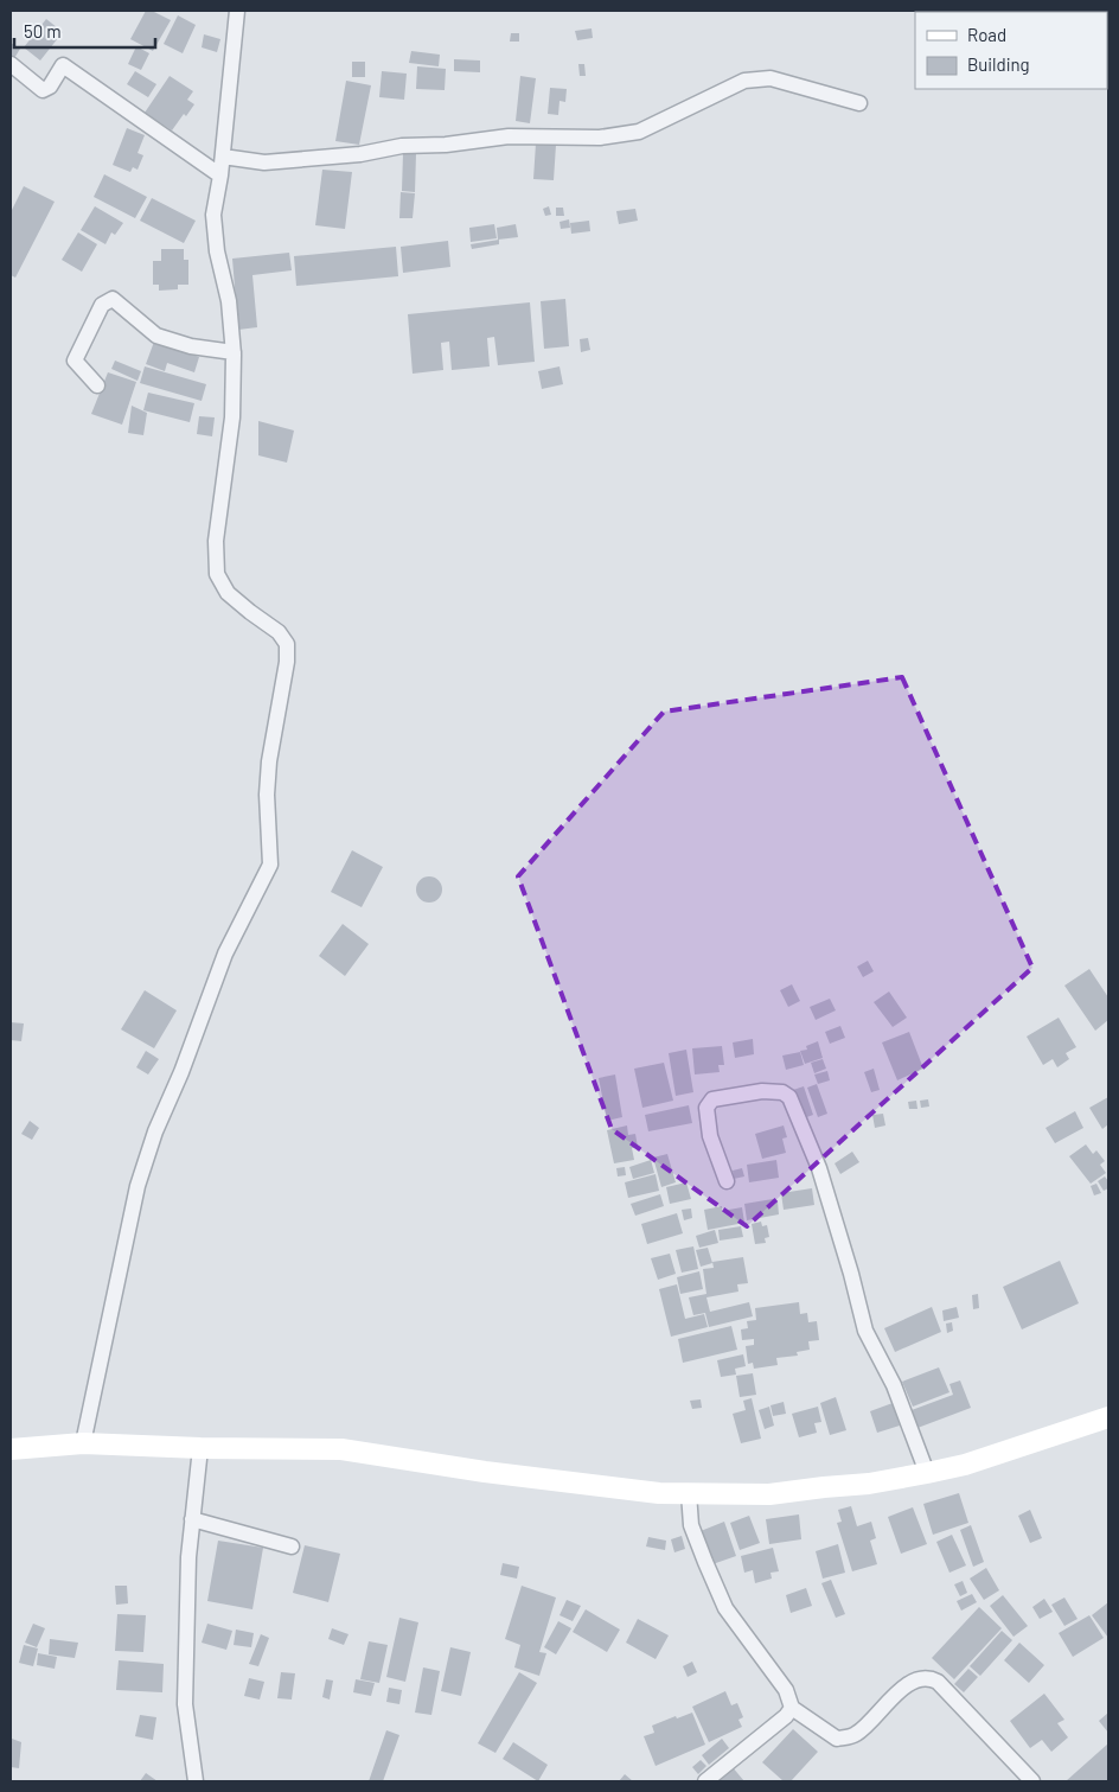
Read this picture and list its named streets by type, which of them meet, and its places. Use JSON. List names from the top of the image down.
{
  "legend": ["Road", "Building"],
  "scale_bar": "50 m"
}
